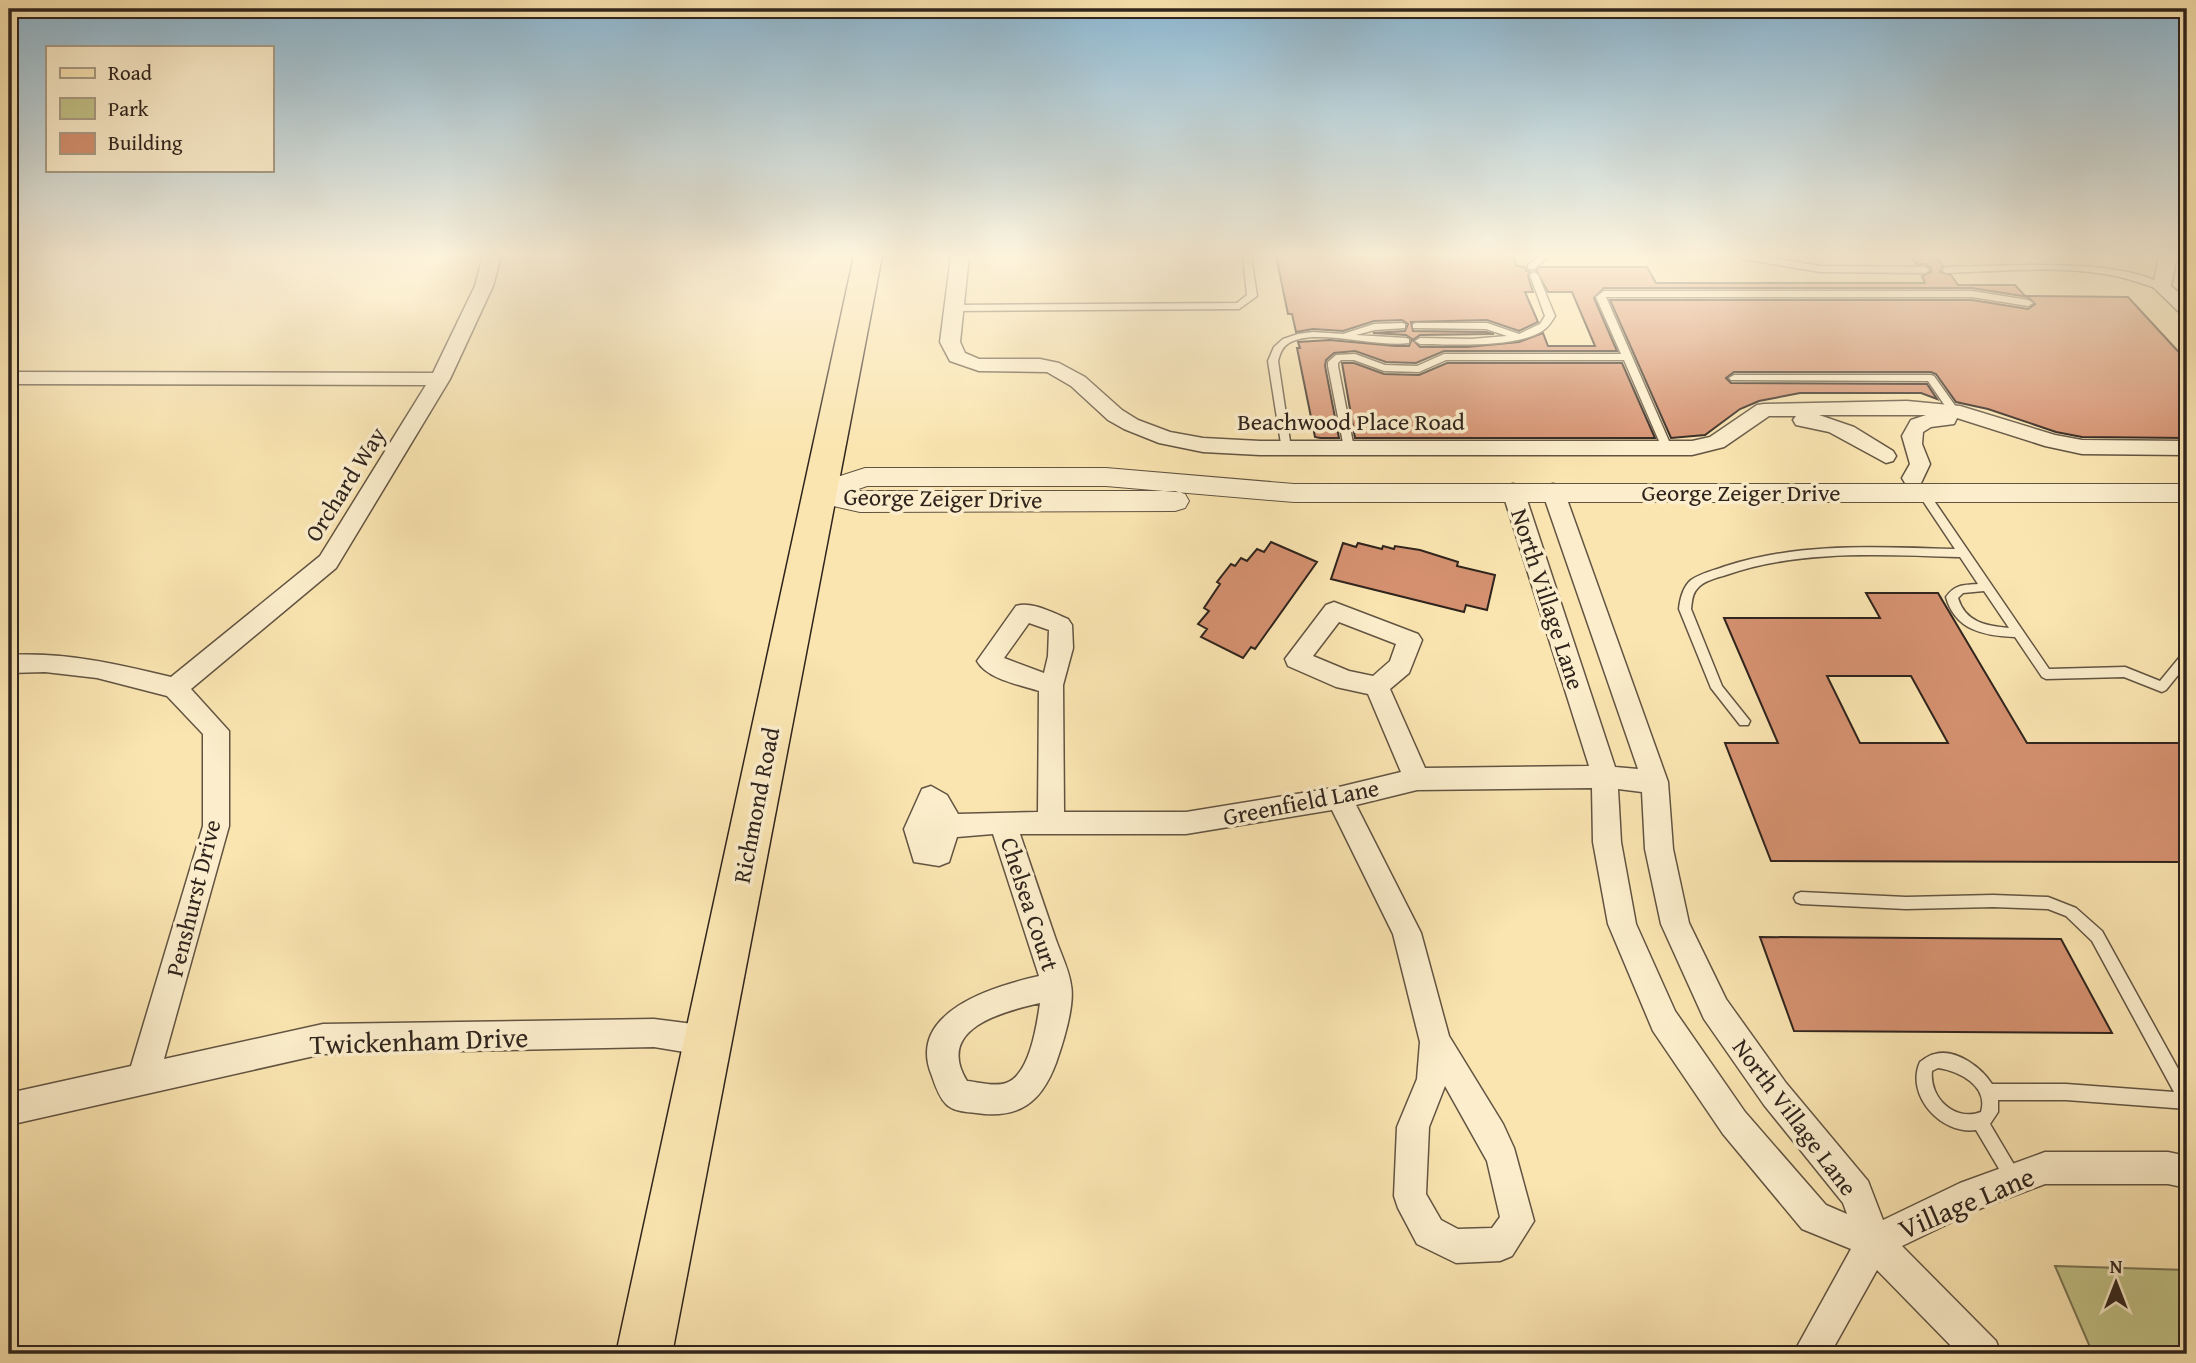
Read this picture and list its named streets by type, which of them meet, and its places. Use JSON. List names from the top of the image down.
{
  "streets": {
    "main road": ["Richmond Road"],
    "street": [
      "Beachwood Place Road",
      "Orchard Way",
      "George Zeiger Drive",
      "North Village Lane",
      "Greenfield Lane",
      "Penshurst Drive",
      "Chelsea Court",
      "Twickenham Drive",
      "Village Lane"
    ]
  },
  "crossings": [
    ["Orchard Way", "Penshurst Drive"],
    ["George Zeiger Drive", "North Village Lane"],
    ["George Zeiger Drive", "Richmond Road"],
    ["North Village Lane", "Greenfield Lane"],
    ["North Village Lane", "Village Lane"],
    ["Greenfield Lane", "Chelsea Court"],
    ["Richmond Road", "Twickenham Drive"],
    ["Penshurst Drive", "Twickenham Drive"]
  ],
  "legend": ["Road", "Park", "Building"],
  "north": "top"
}
